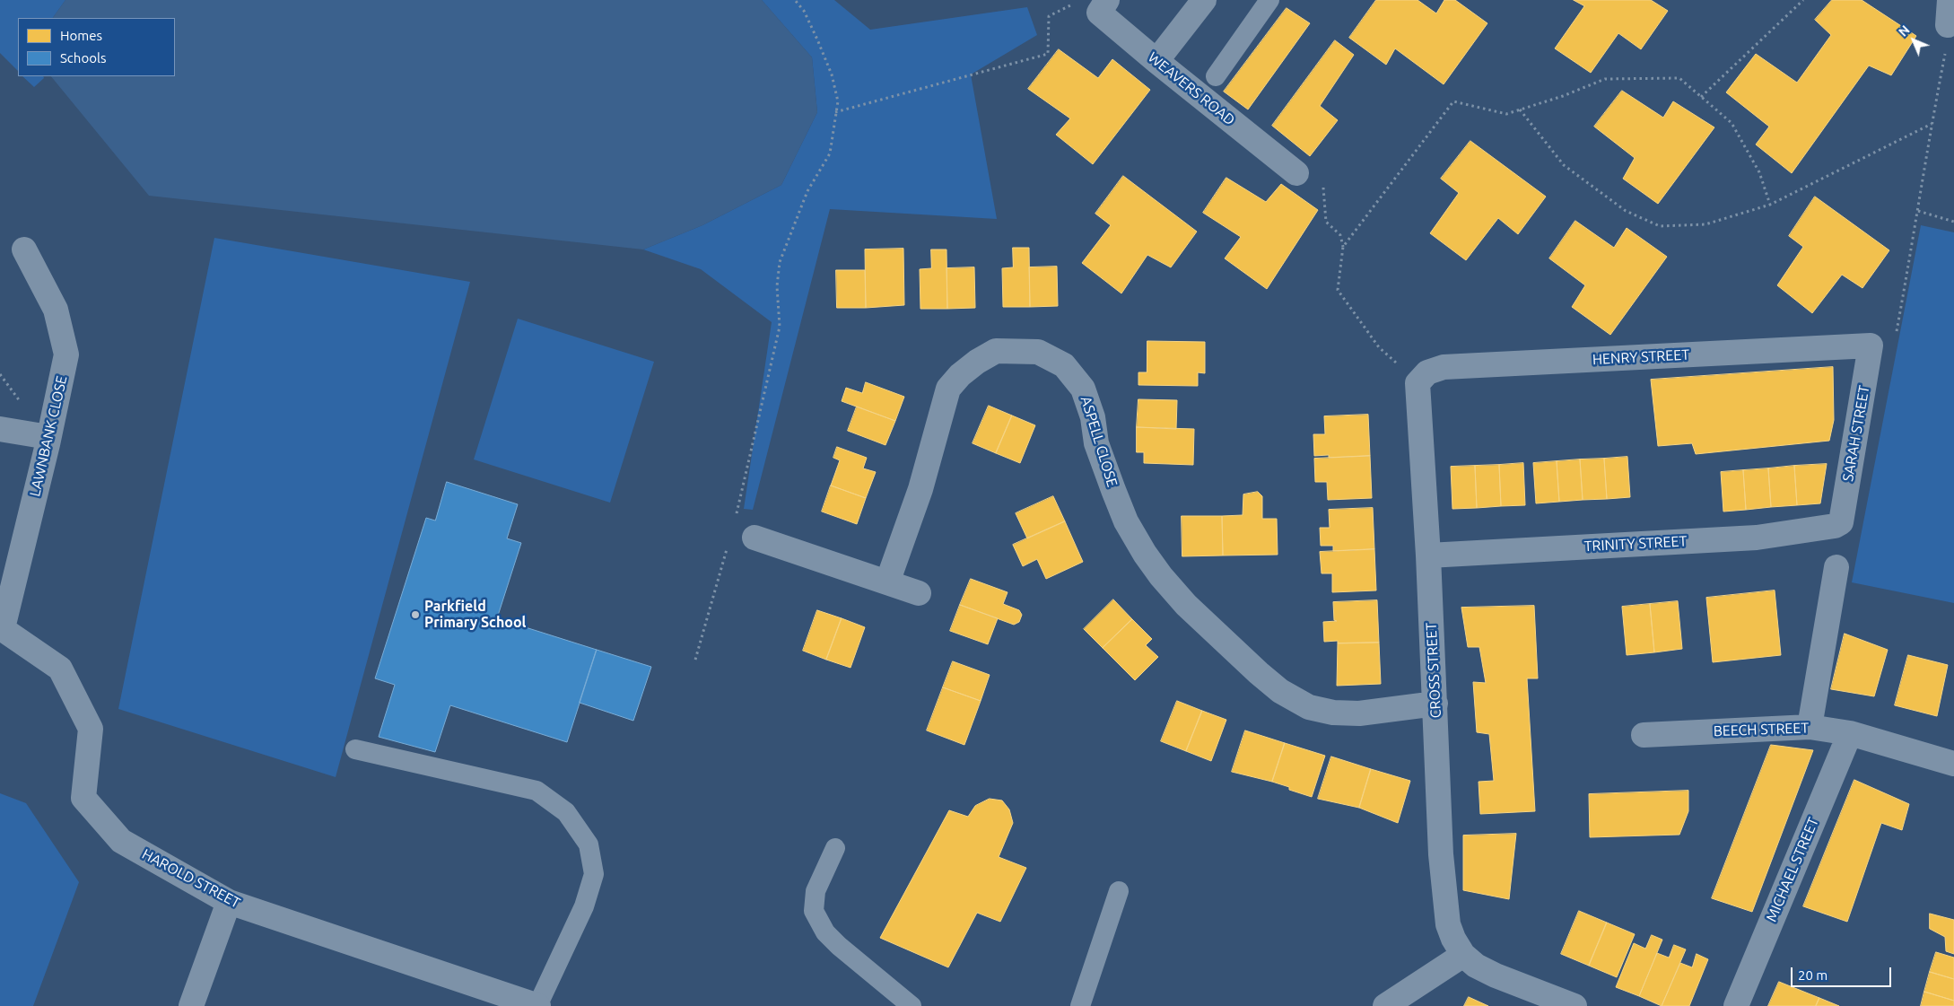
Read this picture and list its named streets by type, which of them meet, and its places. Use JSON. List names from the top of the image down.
{
  "streets": {
    "street": [
      "WEAVERS ROAD",
      "HENRY STREET",
      "SARAH STREET",
      "LAWNBANK CLOSE",
      "ASPELL CLOSE",
      "TRINITY STREET",
      "CROSS STREET",
      "BEECH STREET",
      "MICHAEL STREET",
      "HAROLD STREET"
    ]
  },
  "crossings": [
    ["HENRY STREET", "SARAH STREET"],
    ["HENRY STREET", "CROSS STREET"],
    ["SARAH STREET", "TRINITY STREET"],
    ["LAWNBANK CLOSE", "HAROLD STREET"],
    ["ASPELL CLOSE", "CROSS STREET"],
    ["TRINITY STREET", "CROSS STREET"],
    ["BEECH STREET", "MICHAEL STREET"]
  ],
  "places": ["Parkfield Primary School"],
  "legend": ["Homes", "Schools"],
  "scale_bar": "20 m",
  "north": "top left"
}
